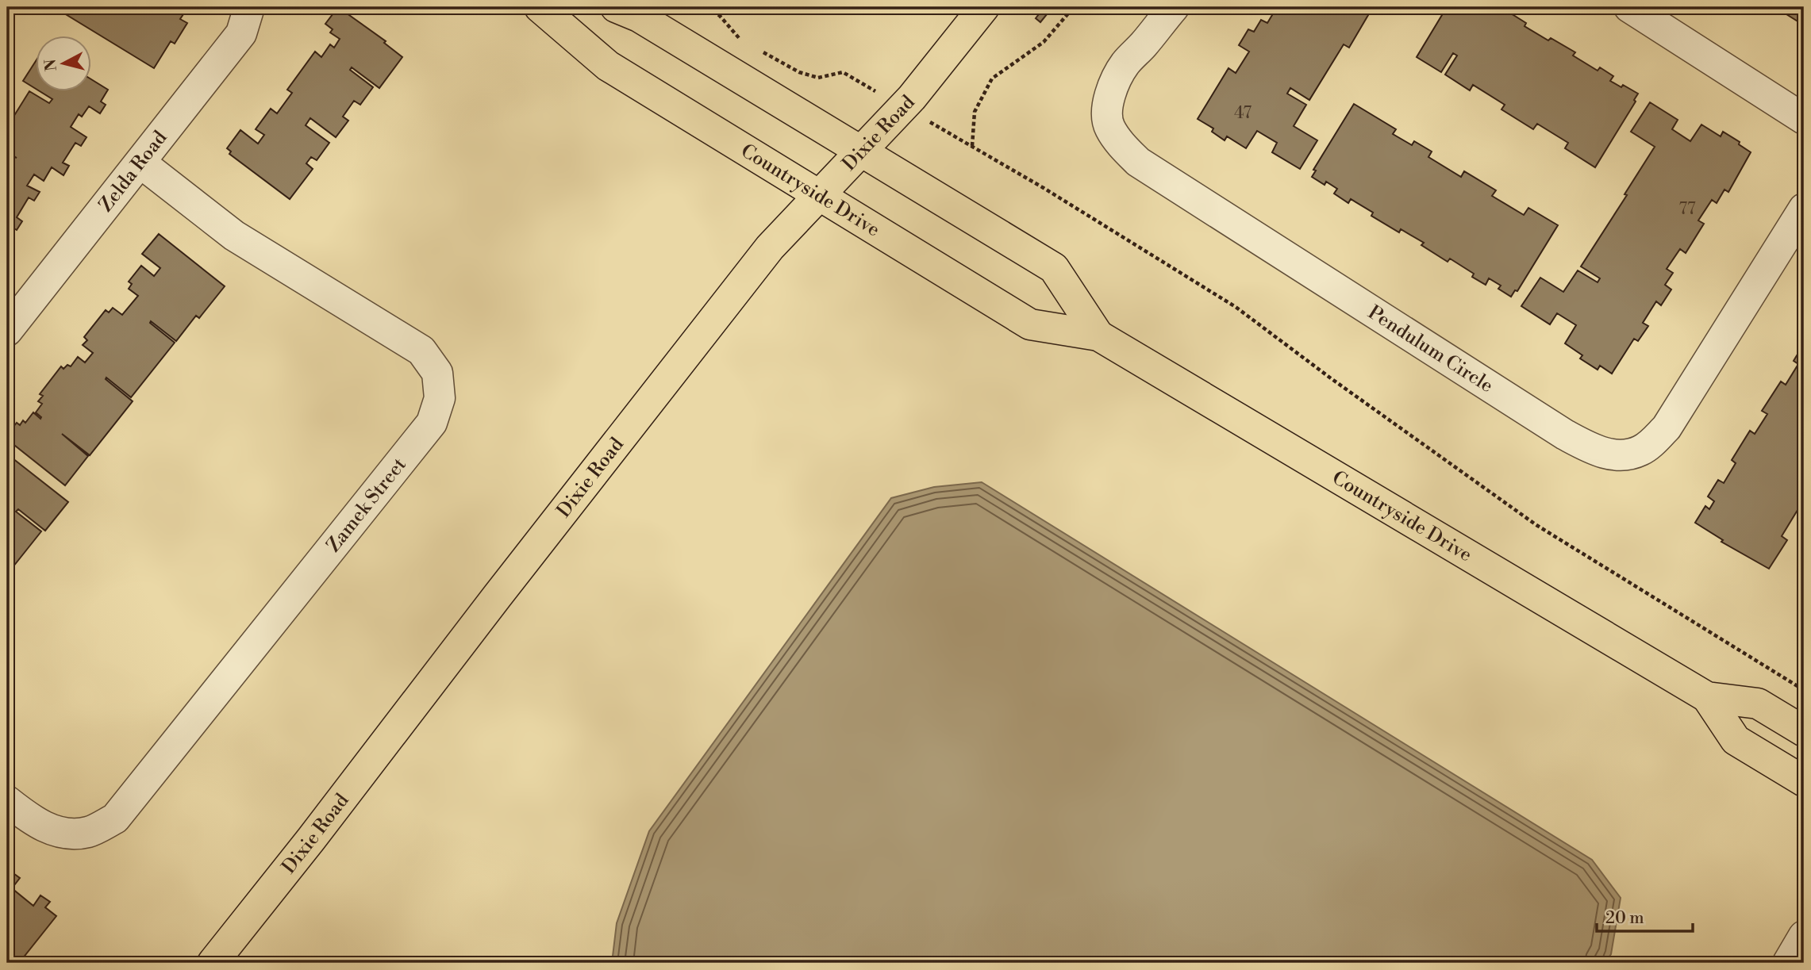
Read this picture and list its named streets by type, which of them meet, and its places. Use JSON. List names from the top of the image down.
{
  "streets": {
    "main road": ["Dixie Road", "Countryside Drive"],
    "street": ["Zelda Road", "Pendulum Circle", "Zamek Street"]
  },
  "crossings": [
    ["Dixie Road", "Countryside Drive"],
    ["Zelda Road", "Zamek Street"]
  ],
  "house_numbers": ["47", "77"],
  "scale_bar": "20 m",
  "north": "left"
}
